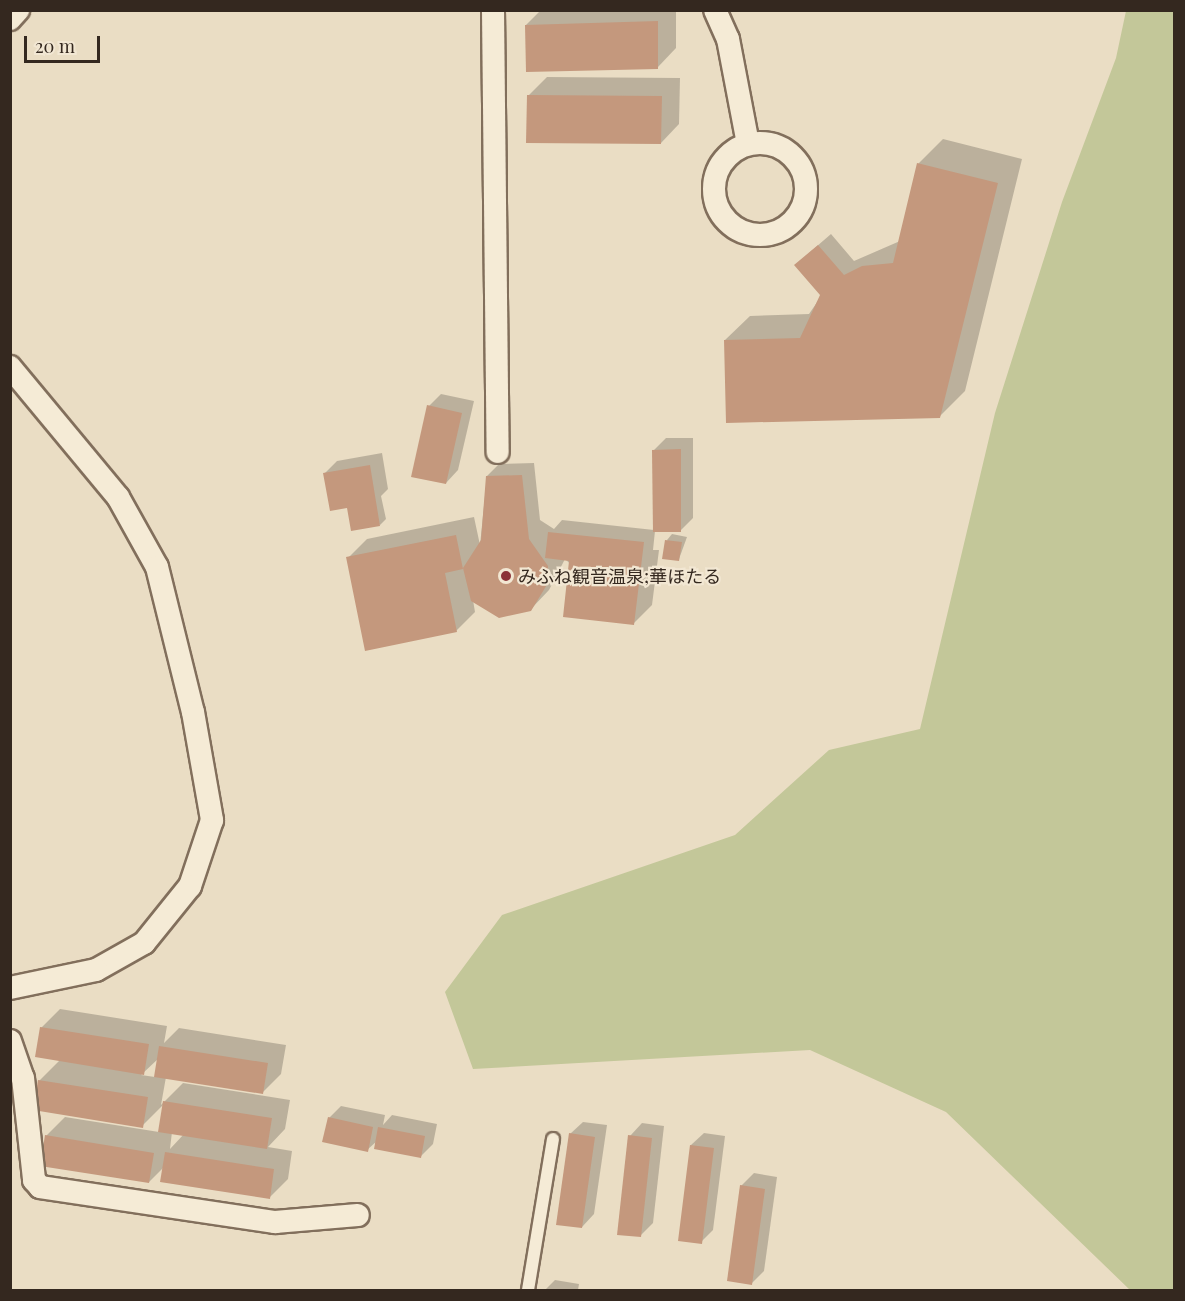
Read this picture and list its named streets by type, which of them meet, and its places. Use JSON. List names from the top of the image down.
{
  "places": ["みふね観音温泉;華ほたる"],
  "scale_bar": "20 m"
}
